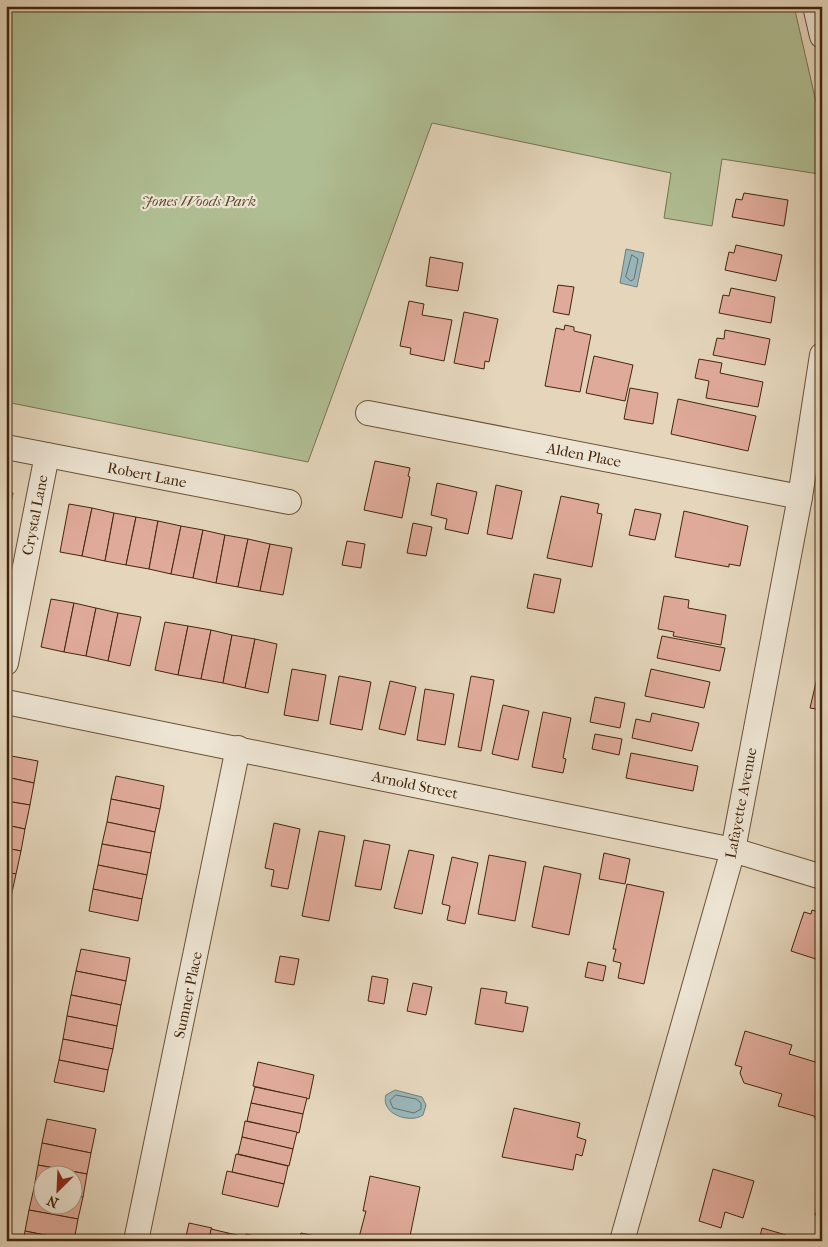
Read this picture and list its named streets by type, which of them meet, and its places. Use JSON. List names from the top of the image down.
{
  "streets": {
    "street": [
      "Alden Place",
      "Robert Lane",
      "Crystal Lane",
      "Arnold Street",
      "Lafayette Avenue",
      "Sumner Place"
    ]
  },
  "crossings": [
    ["Alden Place", "Lafayette Avenue"],
    ["Robert Lane", "Crystal Lane"],
    ["Arnold Street", "Lafayette Avenue"],
    ["Arnold Street", "Sumner Place"]
  ],
  "parks": ["Jones Woods Park"],
  "north": "bottom left"
}
